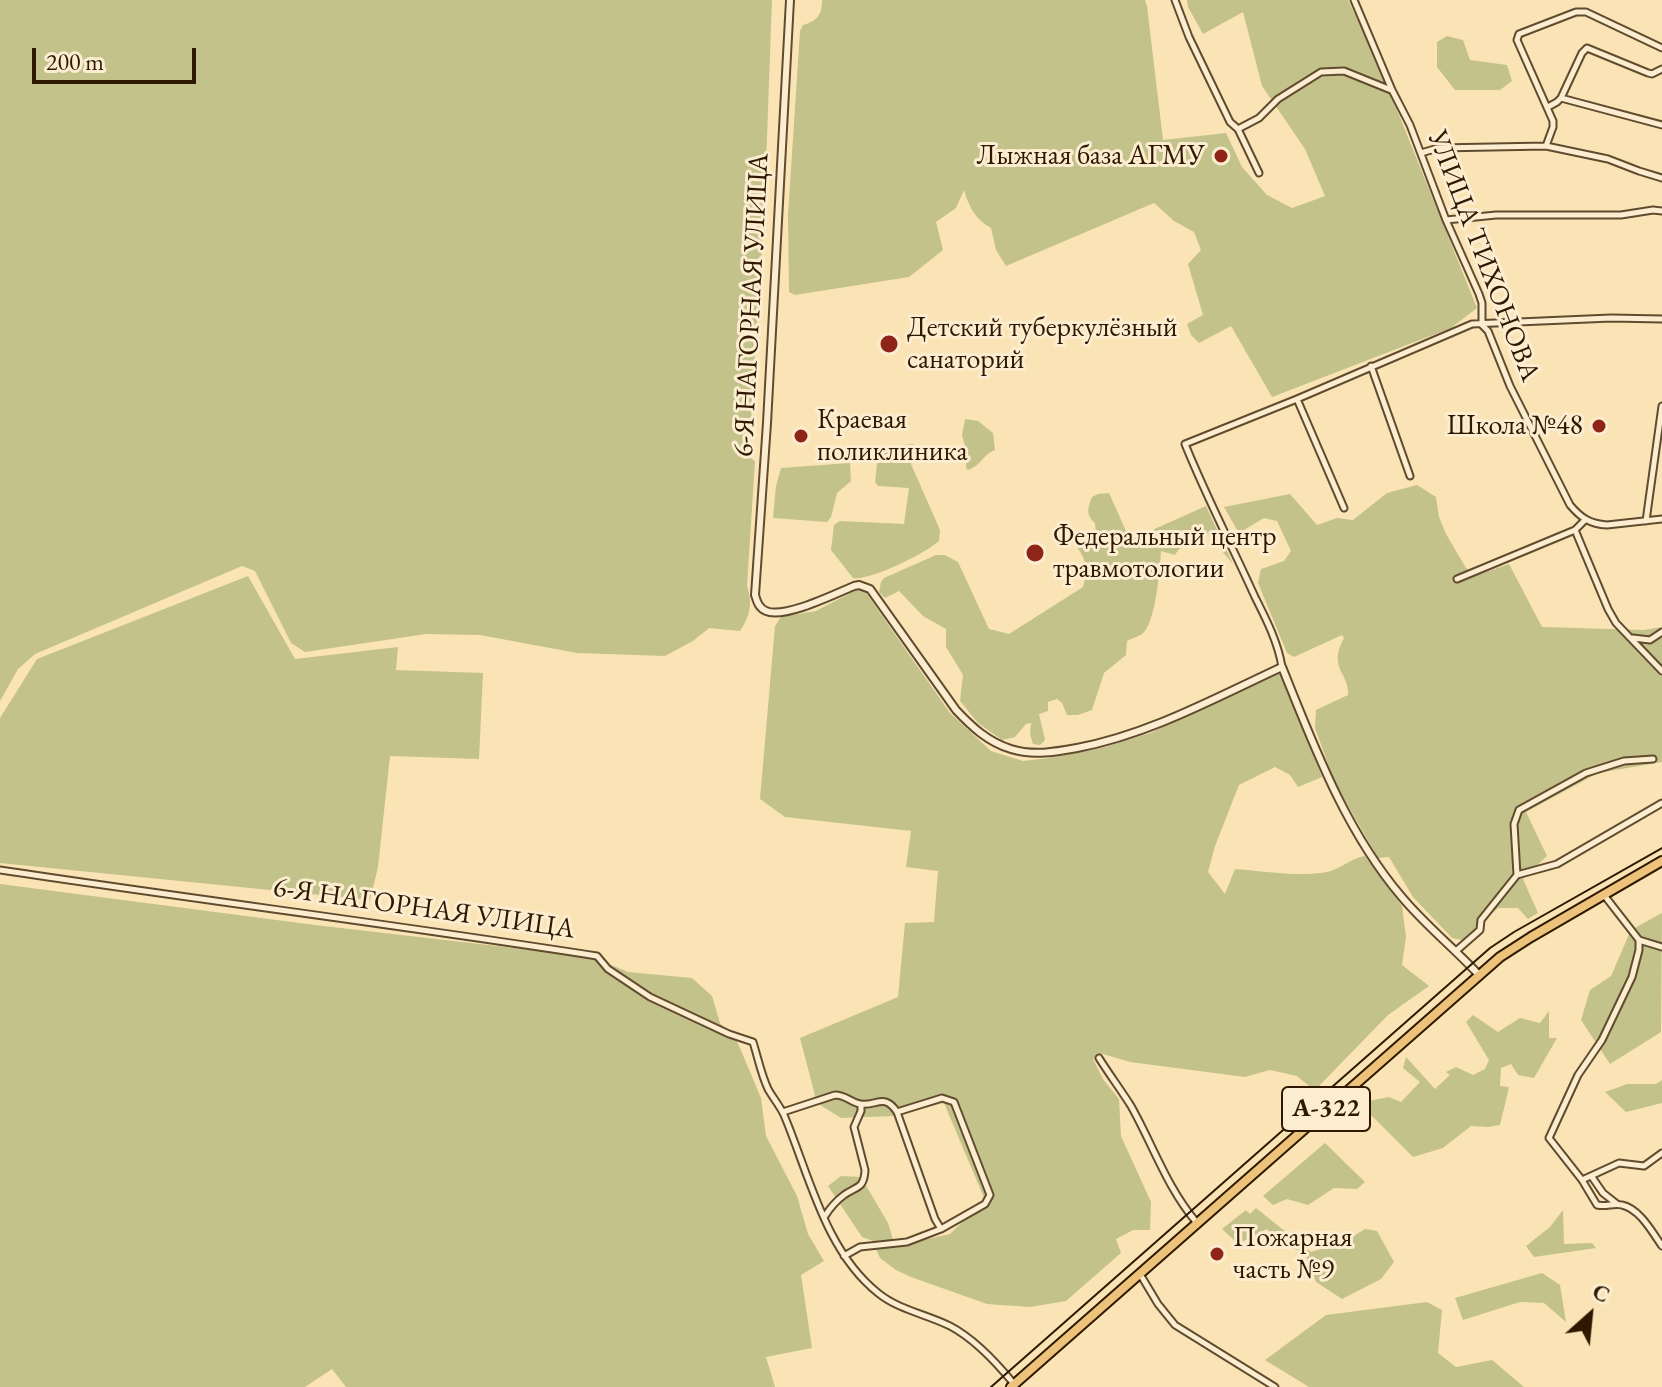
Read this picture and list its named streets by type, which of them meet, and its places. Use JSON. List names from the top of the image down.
{
  "streets": {
    "highway": ["А-322"],
    "street": ["УЛИЦА ТИХОНОВА", "6-Я НАГОРНАЯ УЛИЦА"]
  },
  "crossings": [
    ["6-Я НАГОРНАЯ УЛИЦА", "А-322"]
  ],
  "places": [
    "Лыжная база АГМУ",
    "Детский туберкулёзный санаторий",
    "Школа №48",
    "Краевая поликлиника",
    "Федеральный центр травмотологии",
    "Пожарная часть №9"
  ],
  "scale_bar": "200 m",
  "north": "top right"
}
